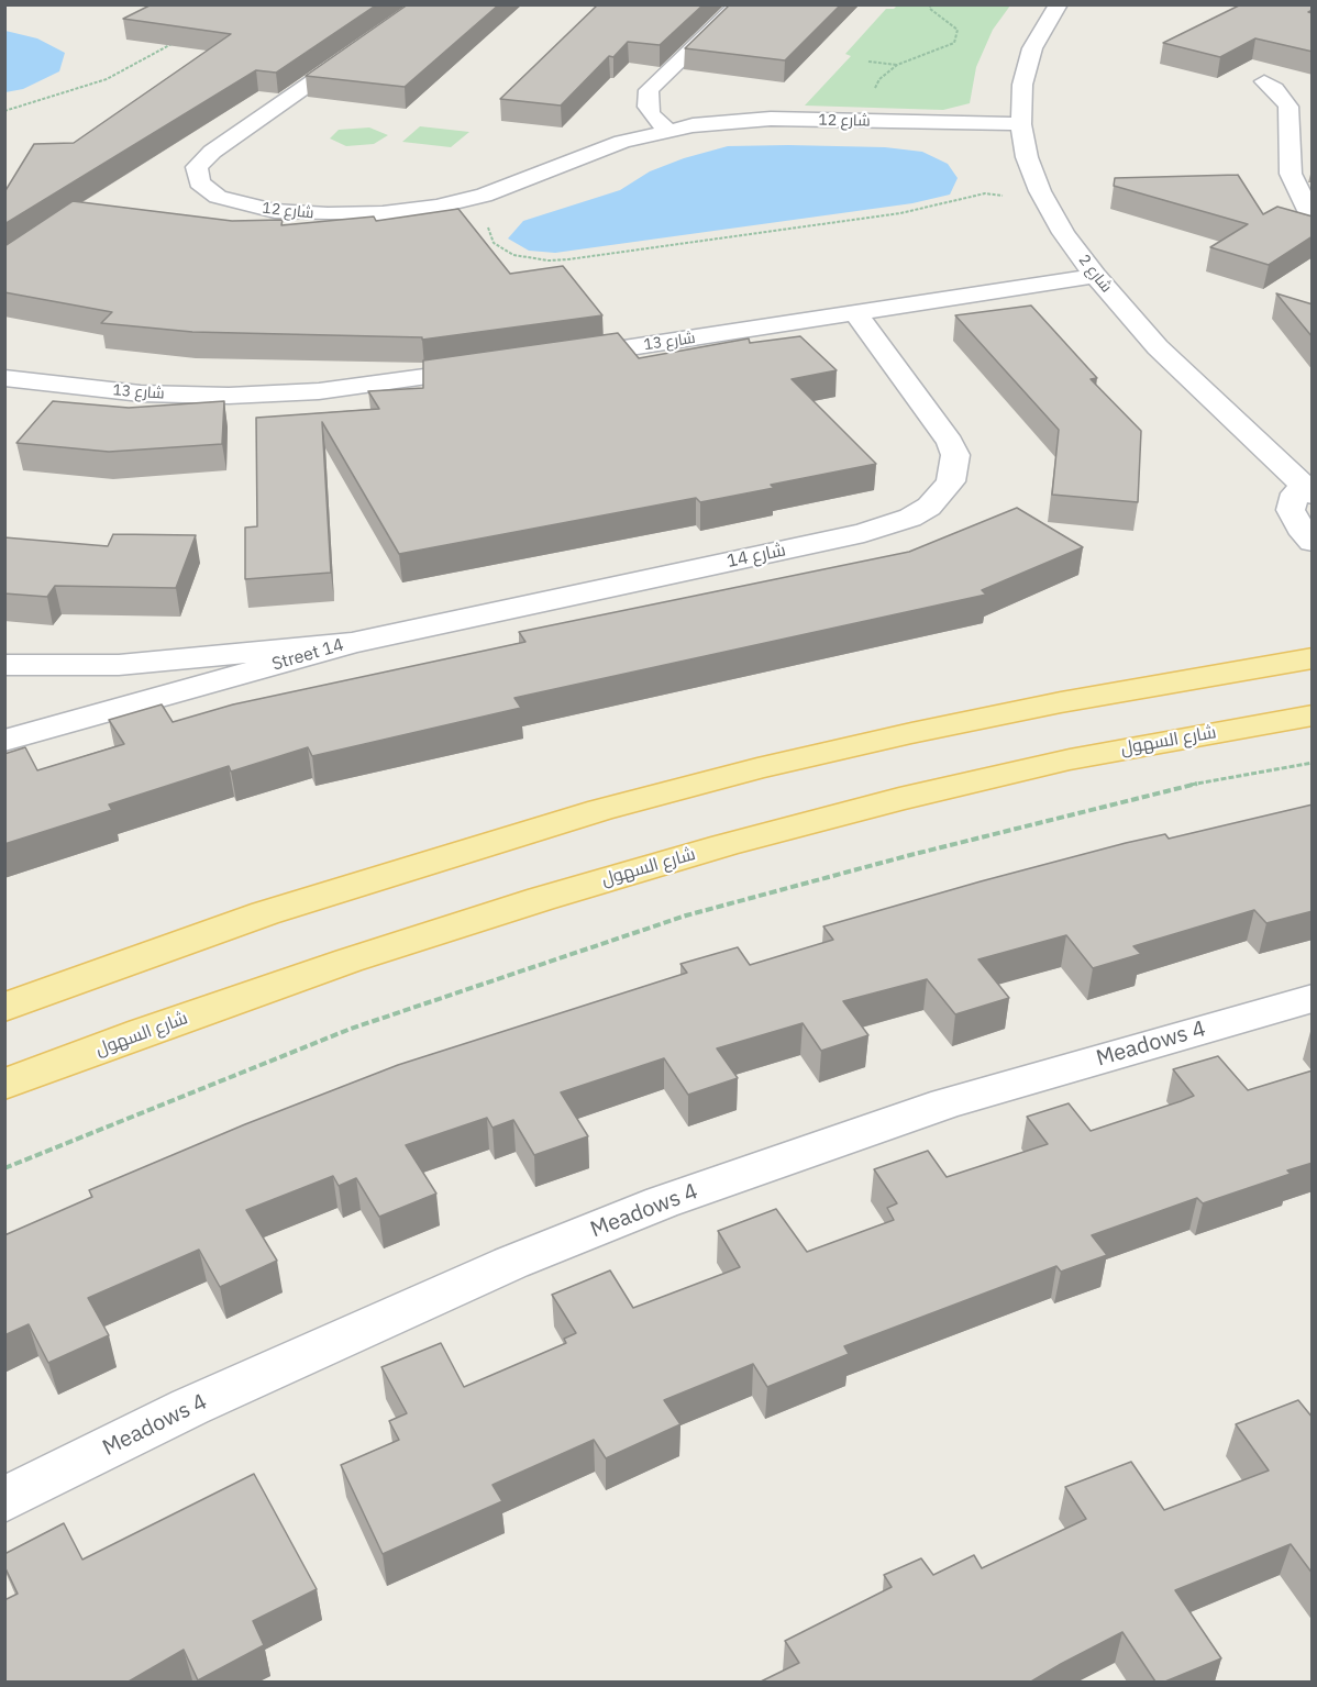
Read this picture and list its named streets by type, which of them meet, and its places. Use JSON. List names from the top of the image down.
{
  "streets": {
    "main road": ["شارع السهول"],
    "street": [
      "شارع 12",
      "شارع 2",
      "شارع 13",
      "شارع 14",
      "Street 14",
      "Meadows 4"
    ]
  },
  "crossings": [
    ["شارع 12", "شارع 2"],
    ["شارع 2", "شارع 13"],
    ["شارع 13", "شارع 14"],
    ["شارع 14", "Street 14"]
  ]
}
